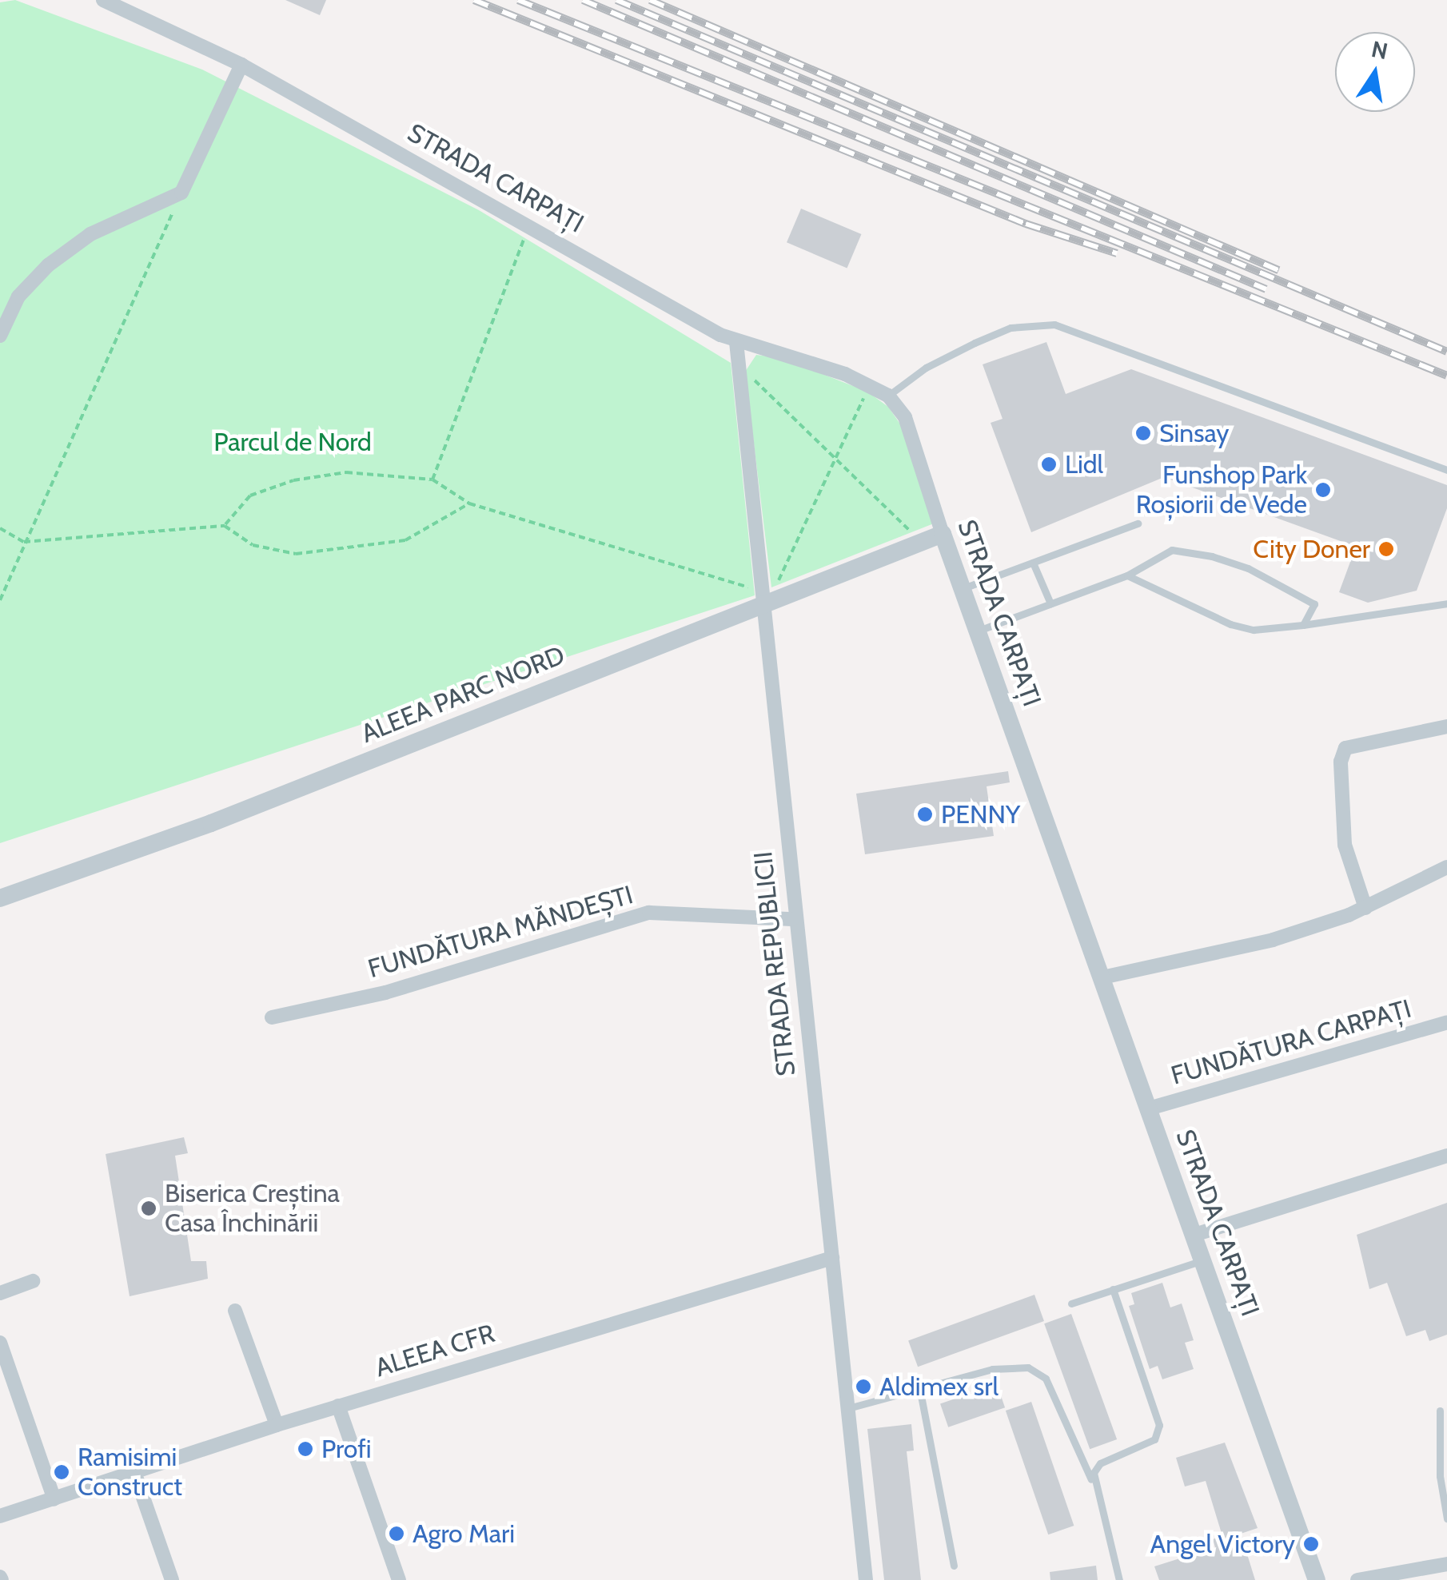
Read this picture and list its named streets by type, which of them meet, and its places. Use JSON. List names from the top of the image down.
{
  "streets": {
    "street": [
      "STRADA CARPAȚI",
      "ALEEA PARC NORD",
      "FUNDĂTURA MĂNDEȘTI",
      "STRADA REPUBLICII",
      "FUNDĂTURA CARPAȚI",
      "ALEEA CFR"
    ]
  },
  "crossings": [
    ["STRADA CARPAȚI", "ALEEA PARC NORD"],
    ["STRADA CARPAȚI", "STRADA REPUBLICII"],
    ["STRADA CARPAȚI", "FUNDĂTURA CARPAȚI"],
    ["ALEEA PARC NORD", "STRADA REPUBLICII"],
    ["FUNDĂTURA MĂNDEȘTI", "STRADA REPUBLICII"],
    ["STRADA REPUBLICII", "ALEEA CFR"]
  ],
  "parks": ["Parcul de Nord"],
  "places": [
    "Sinsay",
    "Lidl",
    "Funshop Park Roșiorii de Vede",
    "City Doner",
    "PENNY",
    "Biserica Creștina Casa Închinării",
    "Aldimex srl",
    "Profi",
    "Ramisimi Construct",
    "Agro Mari",
    "Angel Victory"
  ],
  "north": "top"
}
